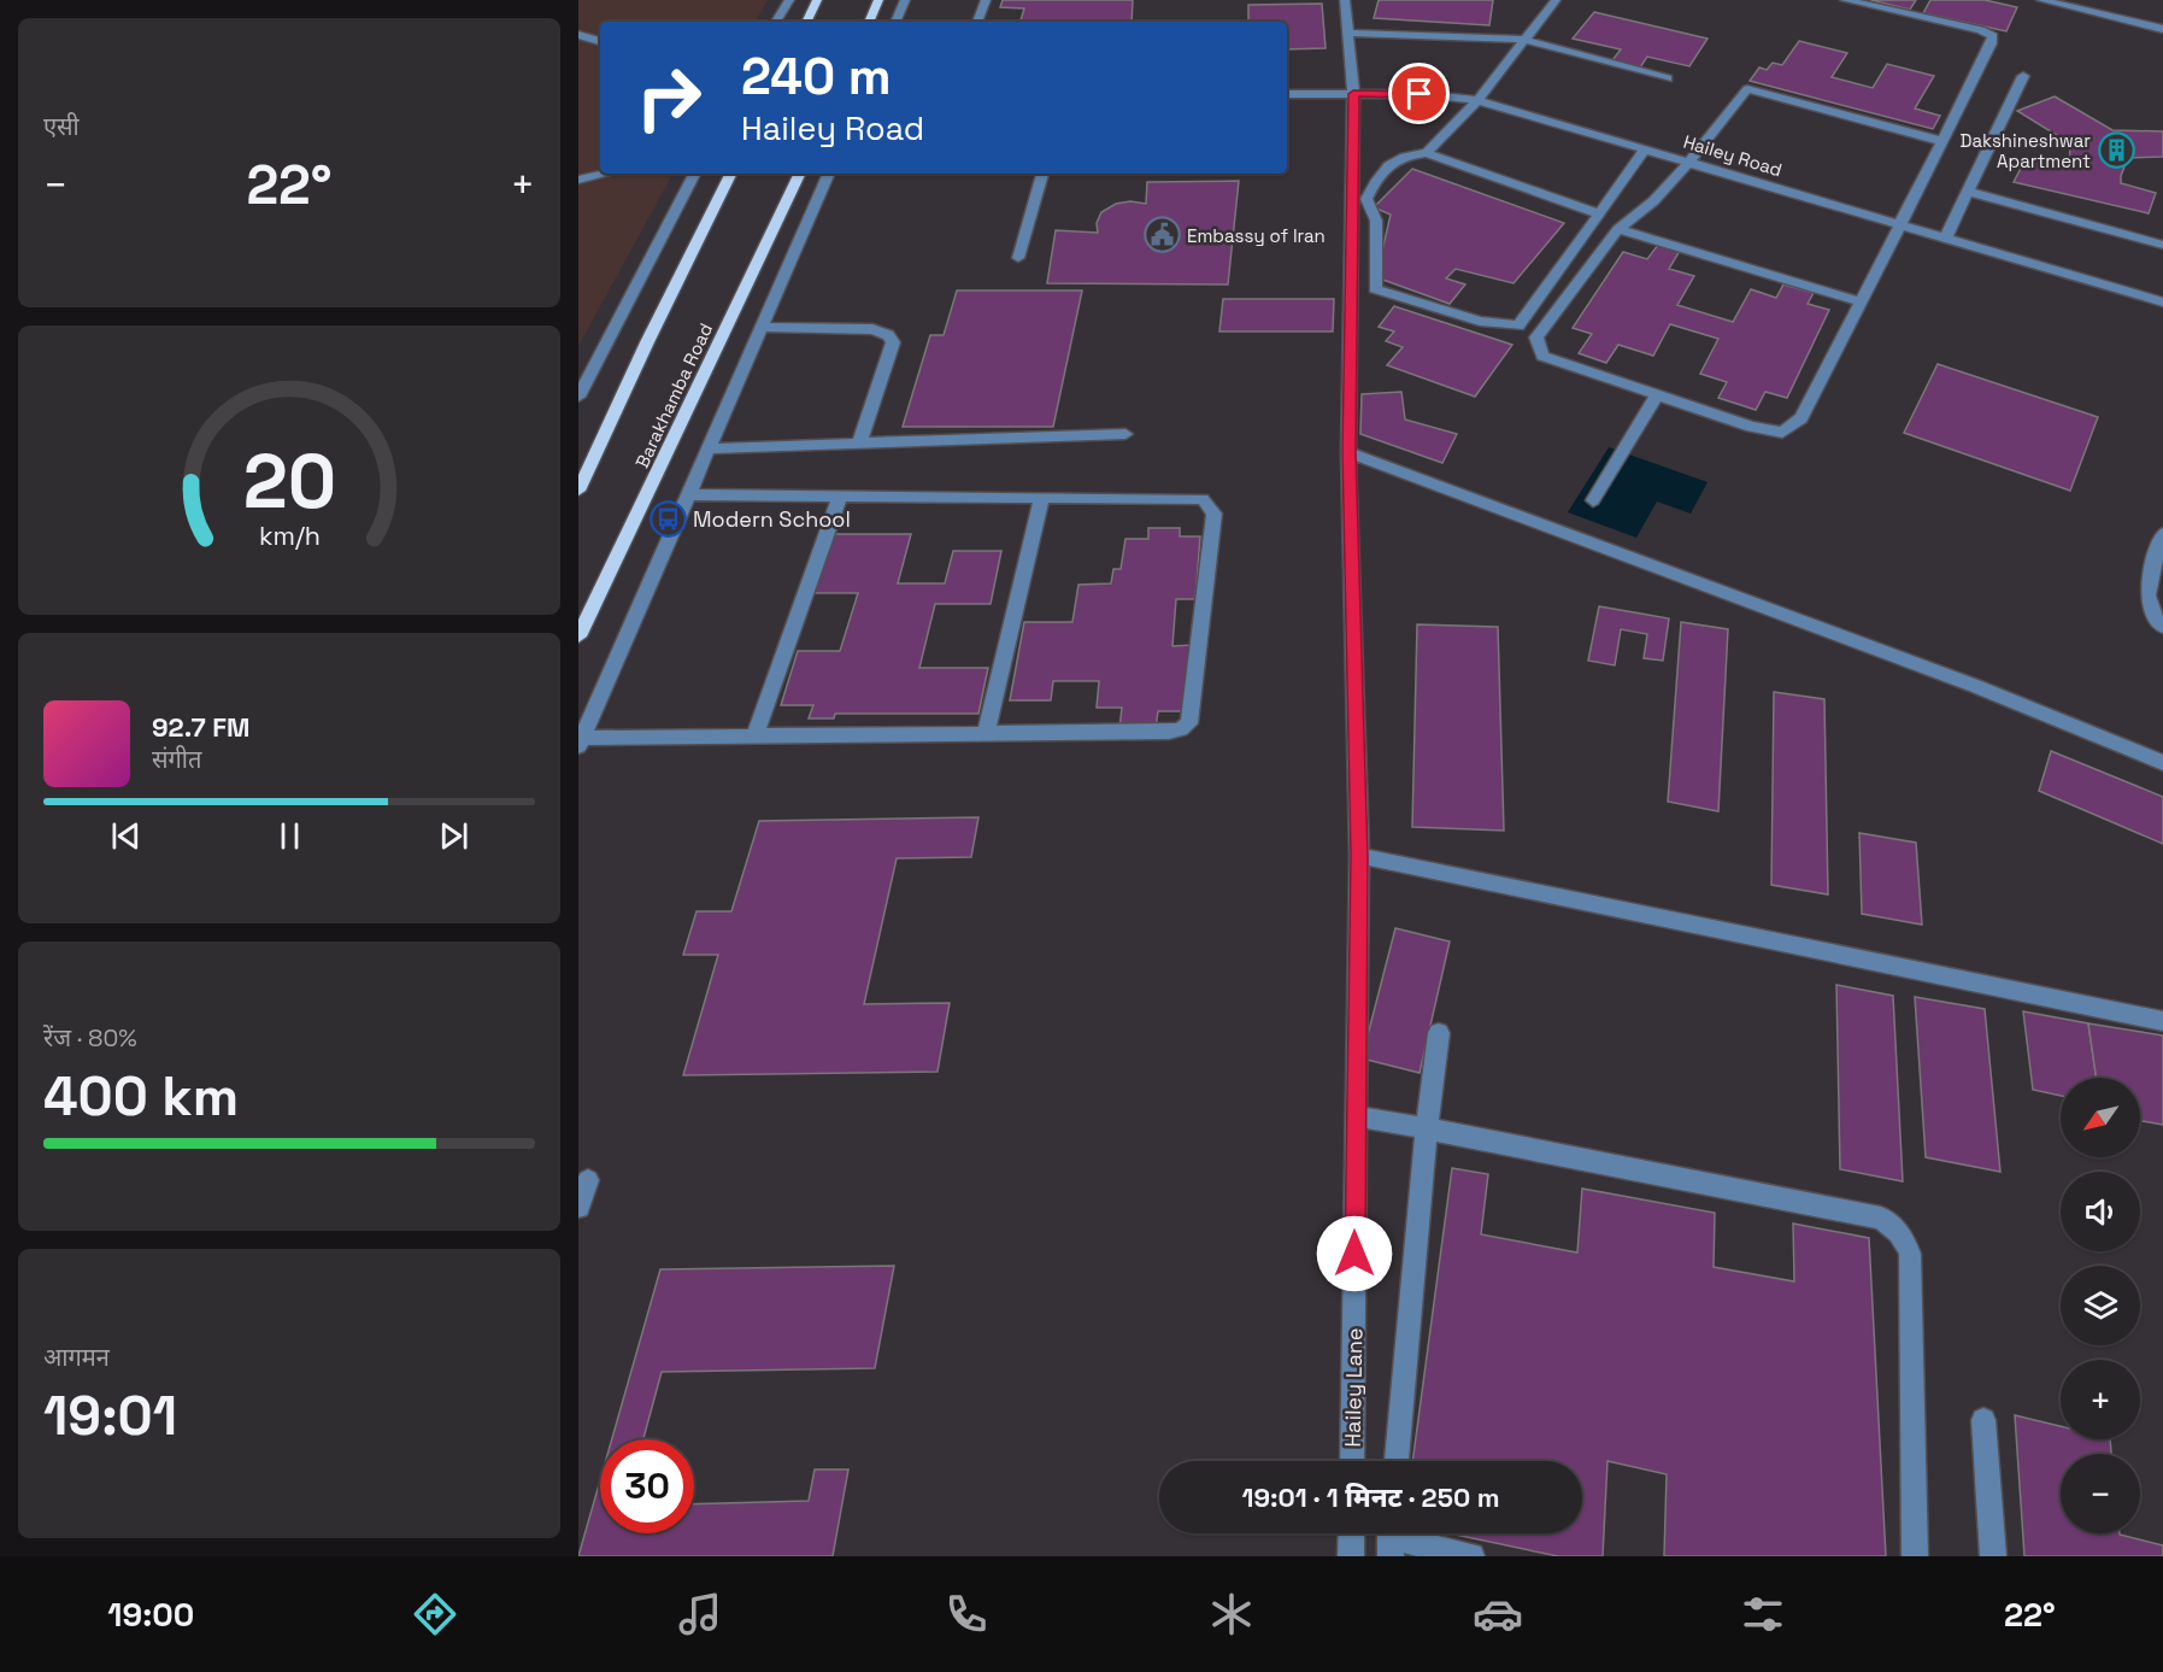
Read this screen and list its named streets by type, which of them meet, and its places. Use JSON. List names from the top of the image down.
{
  "streets": {
    "main road": ["Barakhamba Road"],
    "street": ["Hailey Road", "Hailey Lane"]
  },
  "crossings": [
    ["Hailey Road", "Hailey Lane"]
  ],
  "places": {
    "building": ["Dakshineshwar Apartment"],
    "public building": ["Embassy of Iran"],
    "bus stop": ["Modern School"]
  },
  "north": "bottom left",
  "page": {
    "tile": [
      "एसी",
      ["रेंज · 80%", "400 km"],
      ["आगमन", "19:01"]
    ],
    "turn": ["240 m", "Hailey Road"],
    "heat": ["−", "22°", "+"],
    "song": ["92.7 FM", "संगीत"],
    "map_buttons": ["+", "−"],
    "limit": "30",
    "trip": "19:01 · 1 मिनट · 250 m",
    "tabs": ["19:00", "22°"],
    "gauge": ["20", "km/h"]
  }
}
